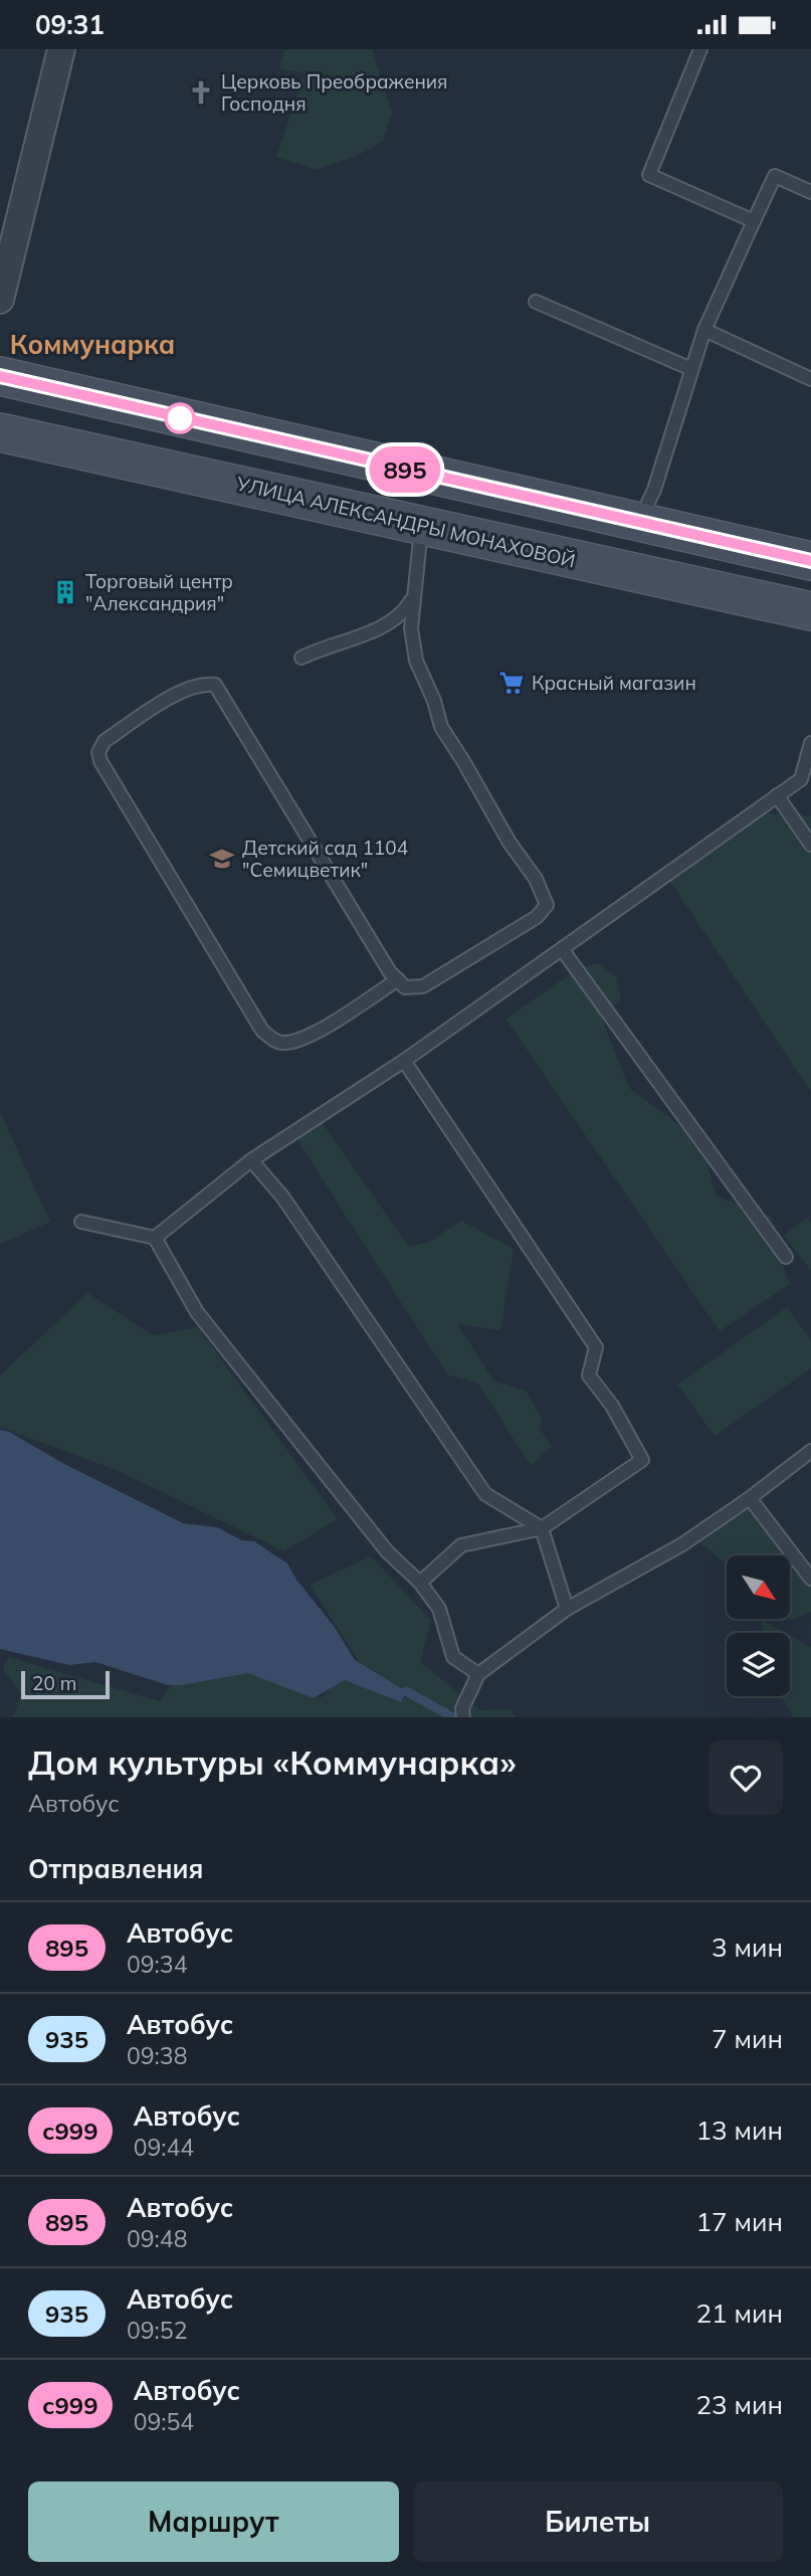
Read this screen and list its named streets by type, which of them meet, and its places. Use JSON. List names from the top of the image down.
{
  "streets": {
    "main road": ["УЛИЦА АЛЕКСАНДРЫ МОНАХОВОЙ"]
  },
  "districts": ["Коммунарка"],
  "places": {
    "church": ["Церковь Преображения Господня"],
    "building": ["Торговый центр \"Александрия\""],
    "supermarket": ["Красный магазин"],
    "school or university": ["Детский сад 1104 \"Семицветик\""]
  },
  "lines": ["bus line 895"],
  "scale_bar": "20 m",
  "north": "bottom right",
  "page": {
    "status": "09:31",
    "on_map": "895",
    "scale": "20 m",
    "heading": [
      ["Дом культуры «Коммунарка»", "Автобус"],
      "Отправления"
    ],
    "list": [
      {
        "mark": "895",
        "name": "Автобус",
        "note": "09:34",
        "value": "3 мин"
      },
      {
        "mark": "935",
        "name": "Автобус",
        "note": "09:38",
        "value": "7 мин"
      },
      {
        "mark": "с999",
        "name": "Автобус",
        "note": "09:44",
        "value": "13 мин"
      },
      {
        "mark": "895",
        "name": "Автобус",
        "note": "09:48",
        "value": "17 мин"
      },
      {
        "mark": "935",
        "name": "Автобус",
        "note": "09:52",
        "value": "21 мин"
      },
      {
        "mark": "с999",
        "name": "Автобус",
        "note": "09:54",
        "value": "23 мин"
      }
    ],
    "buttons": ["Маршрут", "Билеты"]
  }
}
